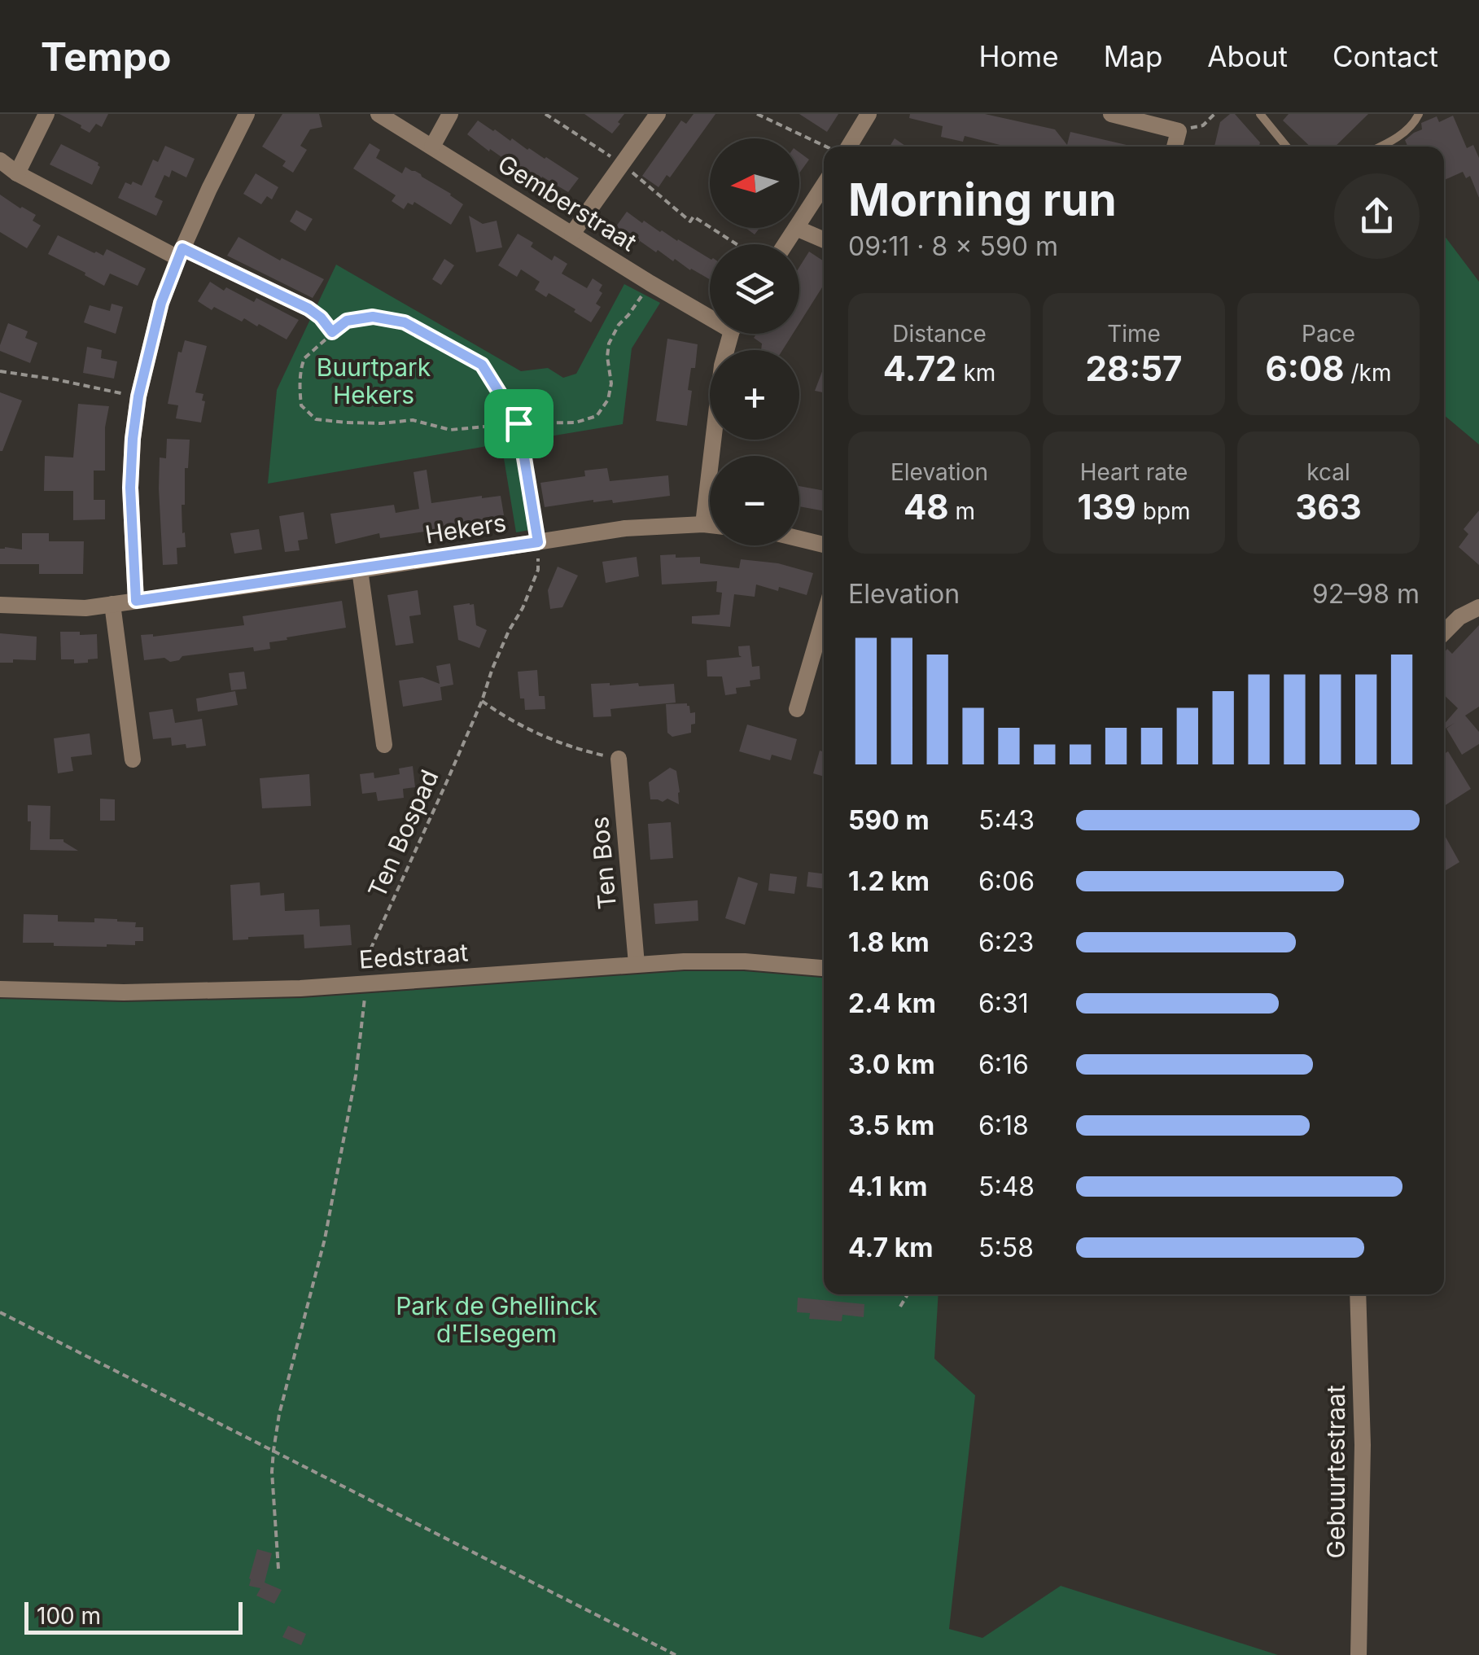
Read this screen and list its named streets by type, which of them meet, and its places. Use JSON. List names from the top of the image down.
{
  "streets": {
    "street": [
      "Gemberstraat",
      "Hekers",
      "Ten Bos",
      "Eedstraat",
      "Gebuurtestraat"
    ],
    "path": ["Ten Bospad"]
  },
  "crossings": [
    ["Hekers", "Ten Bospad"],
    ["Ten Bospad", "Eedstraat"],
    ["Ten Bos", "Eedstraat"]
  ],
  "parks": ["Buurtpark Hekers", "Park de Ghellinck d'Elsegem"],
  "scale_bar": "100 m",
  "north": "left",
  "page": {
    "header": "Tempo",
    "nav": [
      "Home",
      "Map",
      "About",
      "Contact"
    ],
    "map_buttons": ["+", "−"],
    "heading": ["Morning run", "09:11 · 8 × 590 m"],
    "stats": [
      ["Distance", "4.72 km"],
      ["Time", "28:57"],
      ["Pace", "6:08 /km"],
      ["Elevation", "48 m"],
      ["Heart rate", "139 bpm"],
      ["kcal", "363"]
    ],
    "chart": ["Elevation", "92–98 m"],
    "list": [
      {
        "name": "590 m",
        "note": "5:43"
      },
      {
        "name": "1.2 km",
        "note": "6:06"
      },
      {
        "name": "1.8 km",
        "note": "6:23"
      },
      {
        "name": "2.4 km",
        "note": "6:31"
      },
      {
        "name": "3.0 km",
        "note": "6:16"
      },
      {
        "name": "3.5 km",
        "note": "6:18"
      },
      {
        "name": "4.1 km",
        "note": "5:48"
      },
      {
        "name": "4.7 km",
        "note": "5:58"
      }
    ],
    "scale": "100 m"
  }
}
